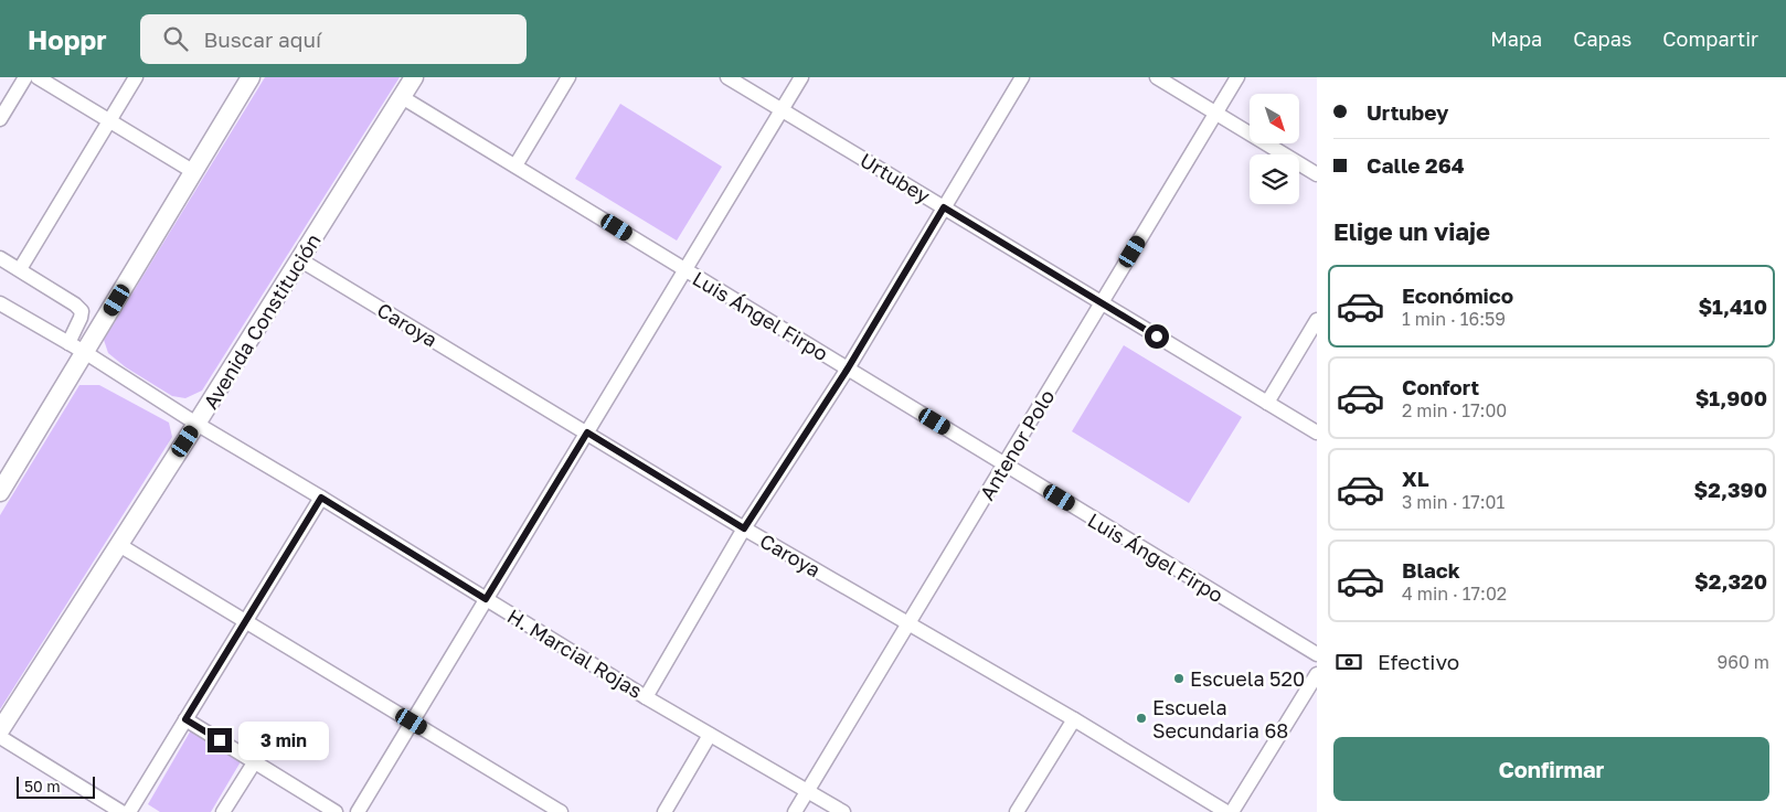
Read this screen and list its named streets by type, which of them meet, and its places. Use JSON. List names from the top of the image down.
{
  "streets": {
    "main road": ["Avenida Constitución"],
    "street": [
      "Urtubey",
      "Luis Ángel Firpo",
      "Caroya",
      "Antenor Polo",
      "H. Marcial Rojas"
    ]
  },
  "crossings": [
    ["Urtubey", "Antenor Polo"],
    ["Luis Ángel Firpo", "Avenida Constitución"],
    ["Luis Ángel Firpo", "Antenor Polo"],
    ["Avenida Constitución", "Caroya"],
    ["Avenida Constitución", "H. Marcial Rojas"],
    ["Caroya", "Antenor Polo"],
    ["Antenor Polo", "H. Marcial Rojas"]
  ],
  "places": ["Escuela 520", "Escuela Secundaria 68"],
  "scale_bar": "50 m",
  "north": "bottom right",
  "page": {
    "header": "Hoppr",
    "search": "Buscar aquí",
    "nav": ["Mapa", "Capas", "Compartir"],
    "banner": ["Urtubey", "Calle 264"],
    "heading": "Elige un viaje",
    "list": [
      {
        "name": "Económico",
        "note": "1 min · 16:59",
        "value": "$1,410"
      },
      {
        "name": "Confort",
        "note": "2 min · 17:00",
        "value": "$1,900"
      },
      {
        "name": "XL",
        "note": "3 min · 17:01",
        "value": "$2,390"
      },
      {
        "name": "Black",
        "note": "4 min · 17:02",
        "value": "$2,320"
      }
    ],
    "pay": ["Efectivo", "960 m"],
    "bubble": "3 min",
    "buttons": "Confirmar",
    "scale": "50 m"
  }
}
